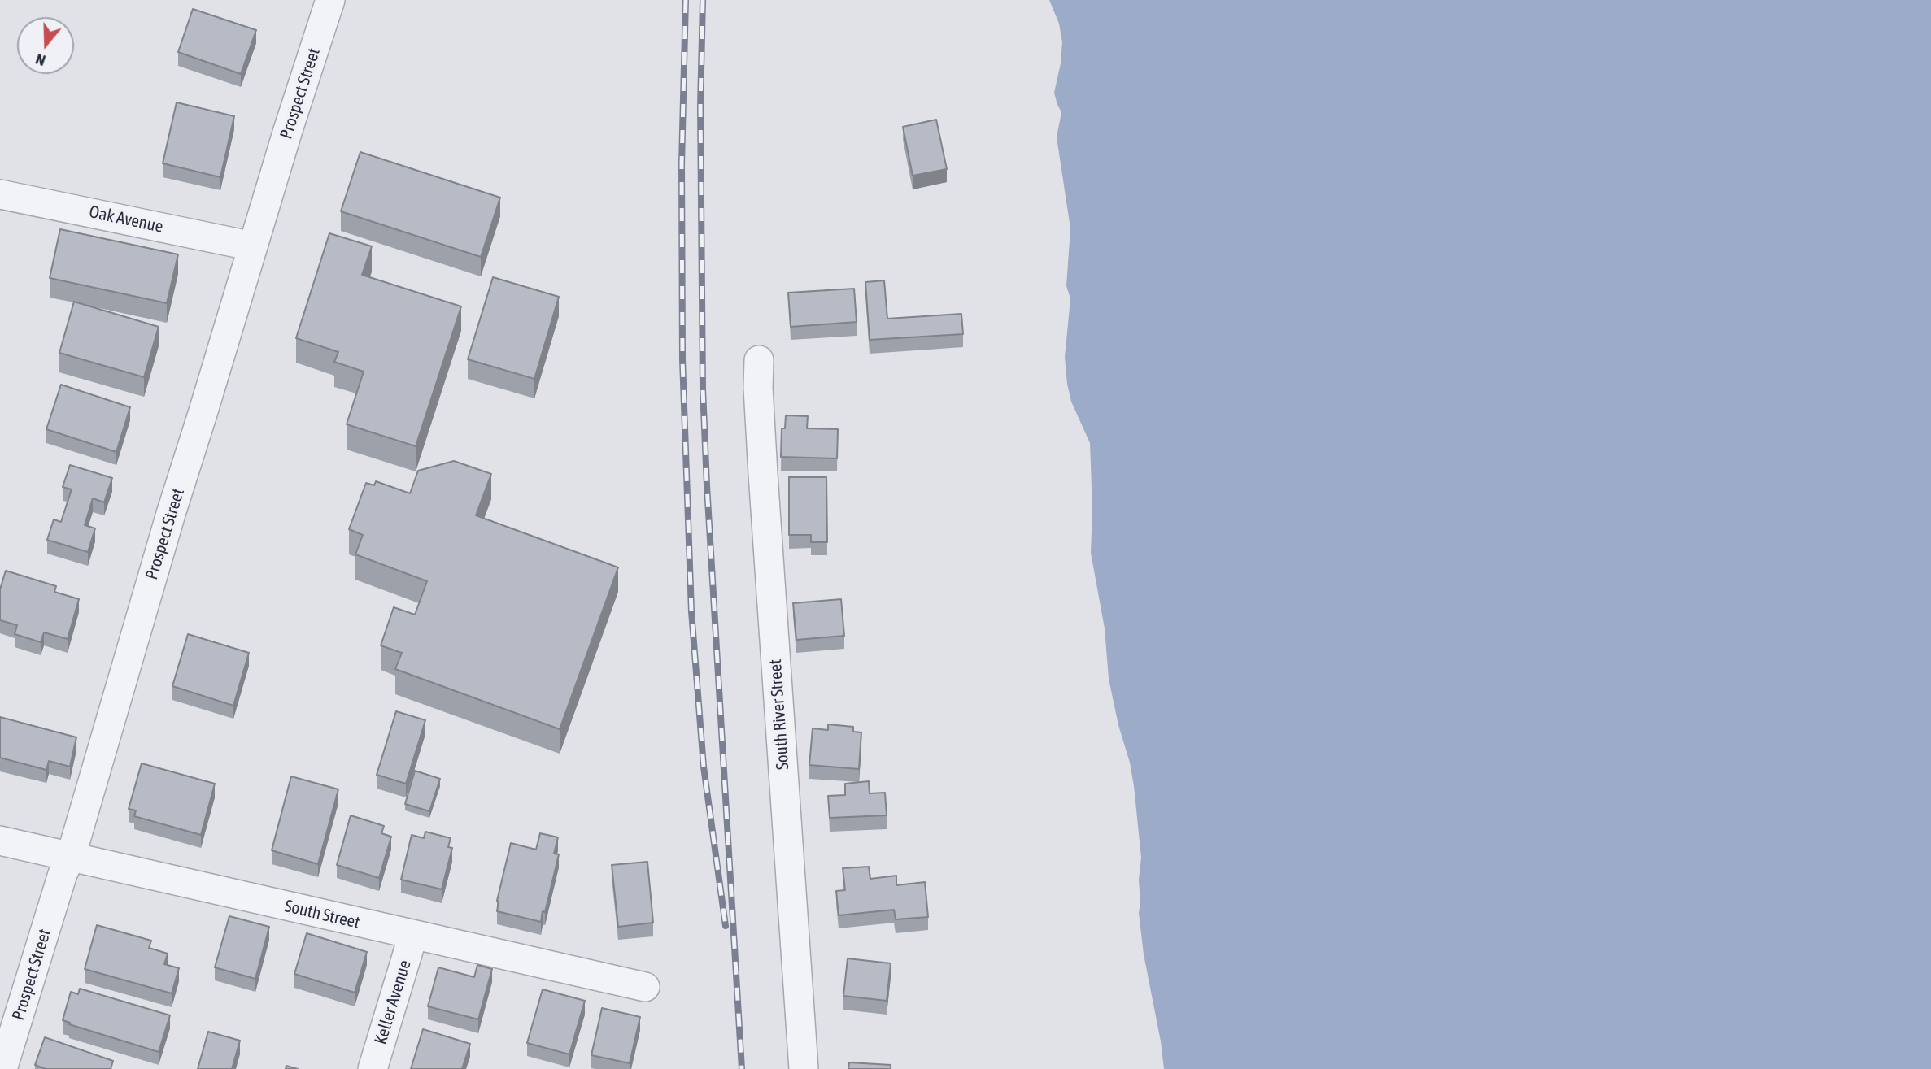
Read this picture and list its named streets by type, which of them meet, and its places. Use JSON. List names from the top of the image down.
{
  "streets": {
    "street": [
      "Prospect Street",
      "Oak Avenue",
      "South River Street",
      "South Street",
      "Keller Avenue"
    ]
  },
  "crossings": [
    ["Prospect Street", "Oak Avenue"],
    ["Prospect Street", "South Street"],
    ["South Street", "Keller Avenue"]
  ],
  "north": "bottom"
}
